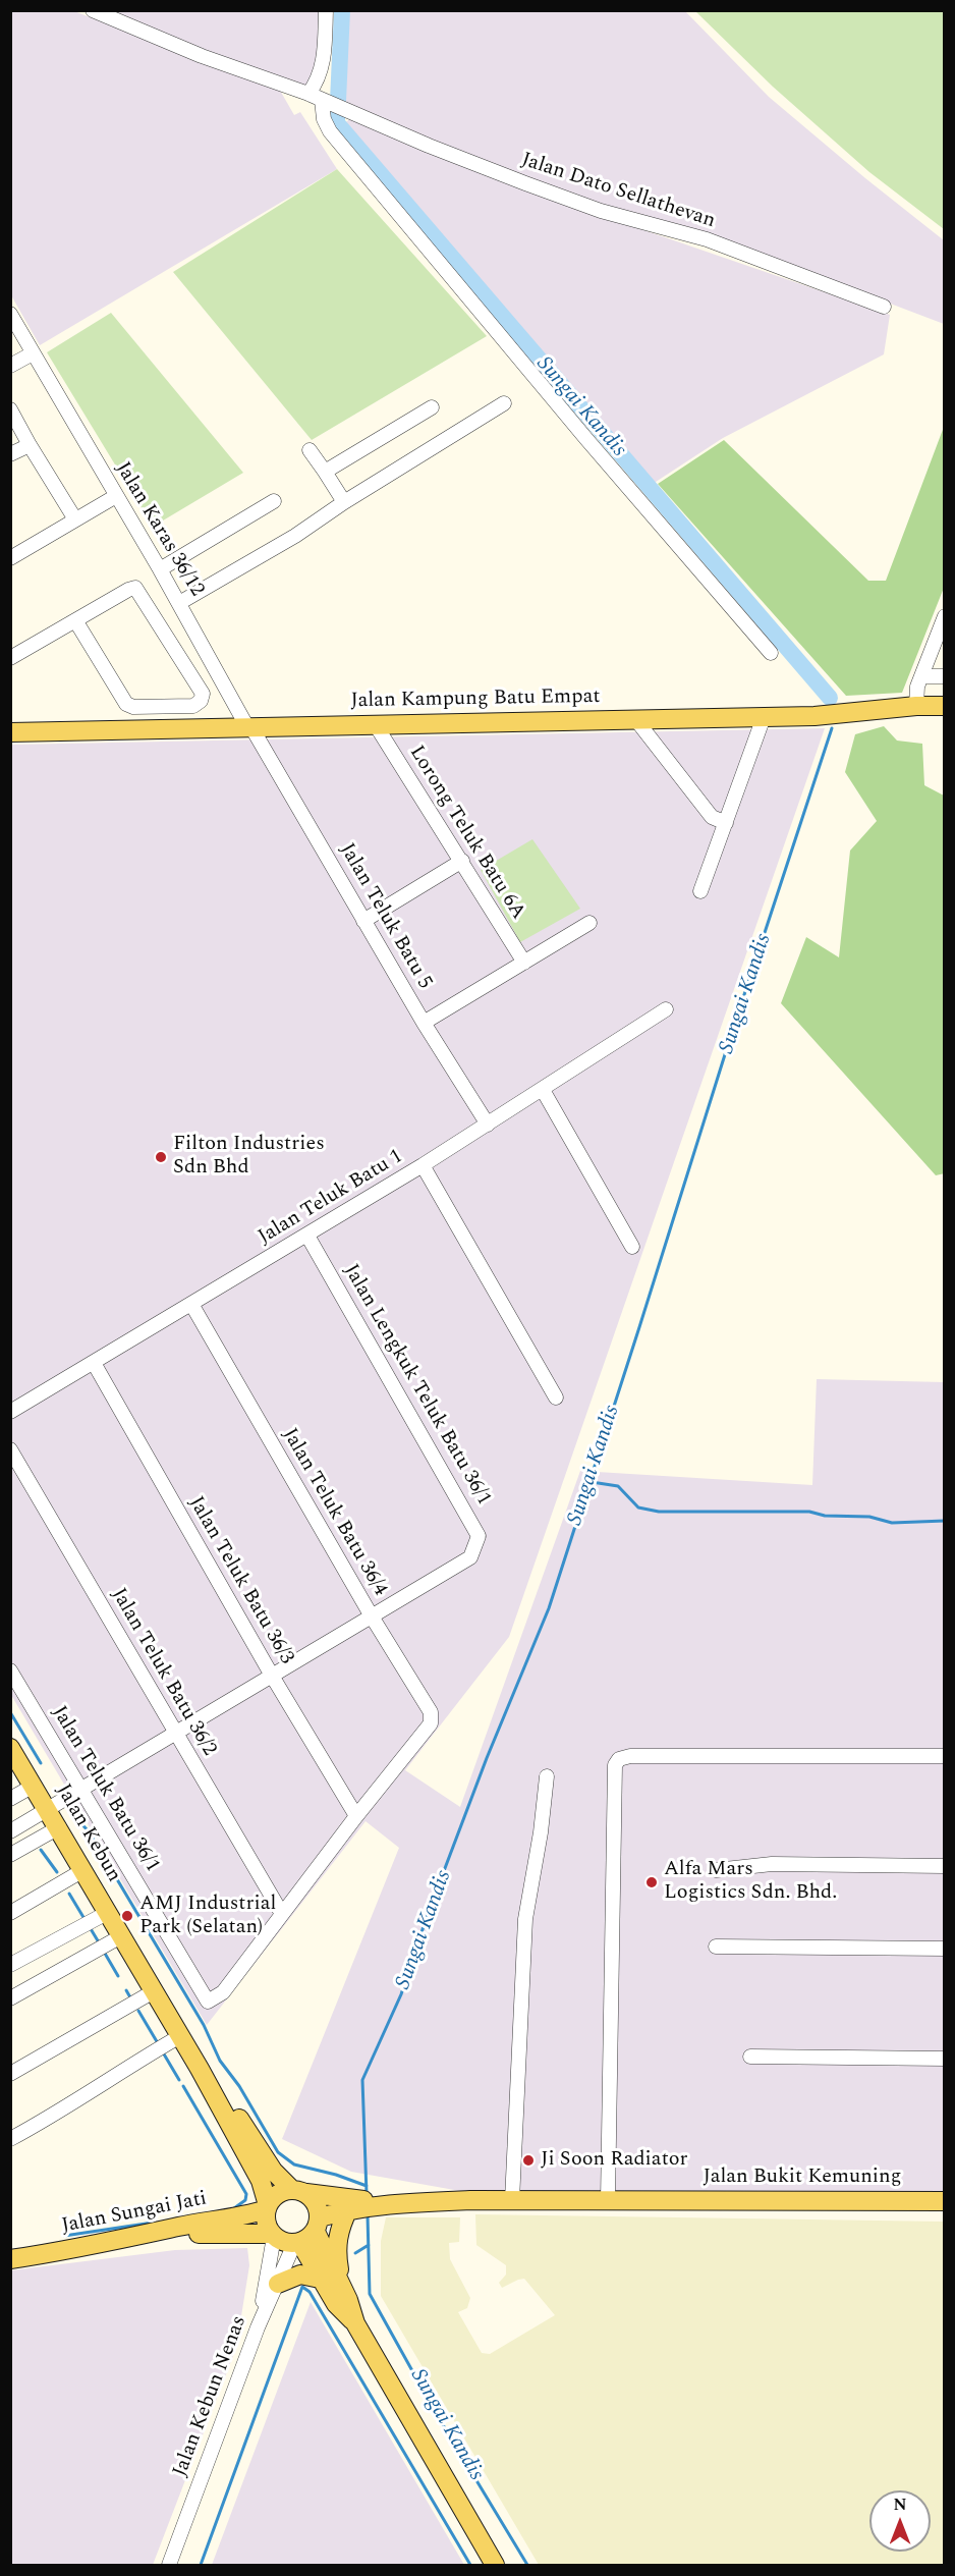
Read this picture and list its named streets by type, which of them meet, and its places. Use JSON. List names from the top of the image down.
{
  "streets": {
    "main road": [
      "Jalan Kampung Batu Empat",
      "Jalan Kebun",
      "Jalan Bukit Kemuning",
      "Jalan Sungai Jati"
    ],
    "street": [
      "Jalan Dato Sellathevan",
      "Jalan Karas 36/12",
      "Lorong Teluk Batu 6A",
      "Jalan Teluk Batu 5",
      "Jalan Teluk Batu 1",
      "Jalan Lengkuk Teluk Batu 36/1",
      "Jalan Teluk Batu 36/4",
      "Jalan Teluk Batu 36/3",
      "Jalan Teluk Batu 36/2",
      "Jalan Teluk Batu 36/1",
      "Jalan Kebun Nenas"
    ]
  },
  "crossings": [
    ["Jalan Karas 36/12", "Jalan Kampung Batu Empat"],
    ["Jalan Karas 36/12", "Jalan Teluk Batu 5"],
    ["Jalan Kampung Batu Empat", "Lorong Teluk Batu 6A"],
    ["Jalan Kampung Batu Empat", "Jalan Teluk Batu 5"],
    ["Jalan Teluk Batu 5", "Jalan Teluk Batu 1"],
    ["Jalan Teluk Batu 1", "Jalan Lengkuk Teluk Batu 36/1"],
    ["Jalan Teluk Batu 1", "Jalan Teluk Batu 36/4"],
    ["Jalan Teluk Batu 1", "Jalan Teluk Batu 36/3"],
    ["Jalan Lengkuk Teluk Batu 36/1", "Jalan Teluk Batu 36/4"],
    ["Jalan Teluk Batu 36/4", "Jalan Teluk Batu 36/3"],
    ["Jalan Teluk Batu 36/2", "Jalan Teluk Batu 36/1"],
    ["Jalan Kebun", "Jalan Bukit Kemuning"],
    ["Jalan Kebun", "Jalan Sungai Jati"],
    ["Jalan Kebun", "Jalan Kebun Nenas"],
    ["Jalan Bukit Kemuning", "Jalan Sungai Jati"],
    ["Jalan Bukit Kemuning", "Jalan Kebun Nenas"],
    ["Jalan Sungai Jati", "Jalan Kebun Nenas"]
  ],
  "water": ["Sungai Kandis"],
  "places": [
    "Filton Industries Sdn Bhd",
    "Alfa Mars Logistics Sdn. Bhd.",
    "AMJ Industrial Park (Selatan)",
    "Ji Soon Radiator"
  ],
  "north": "top"
}
